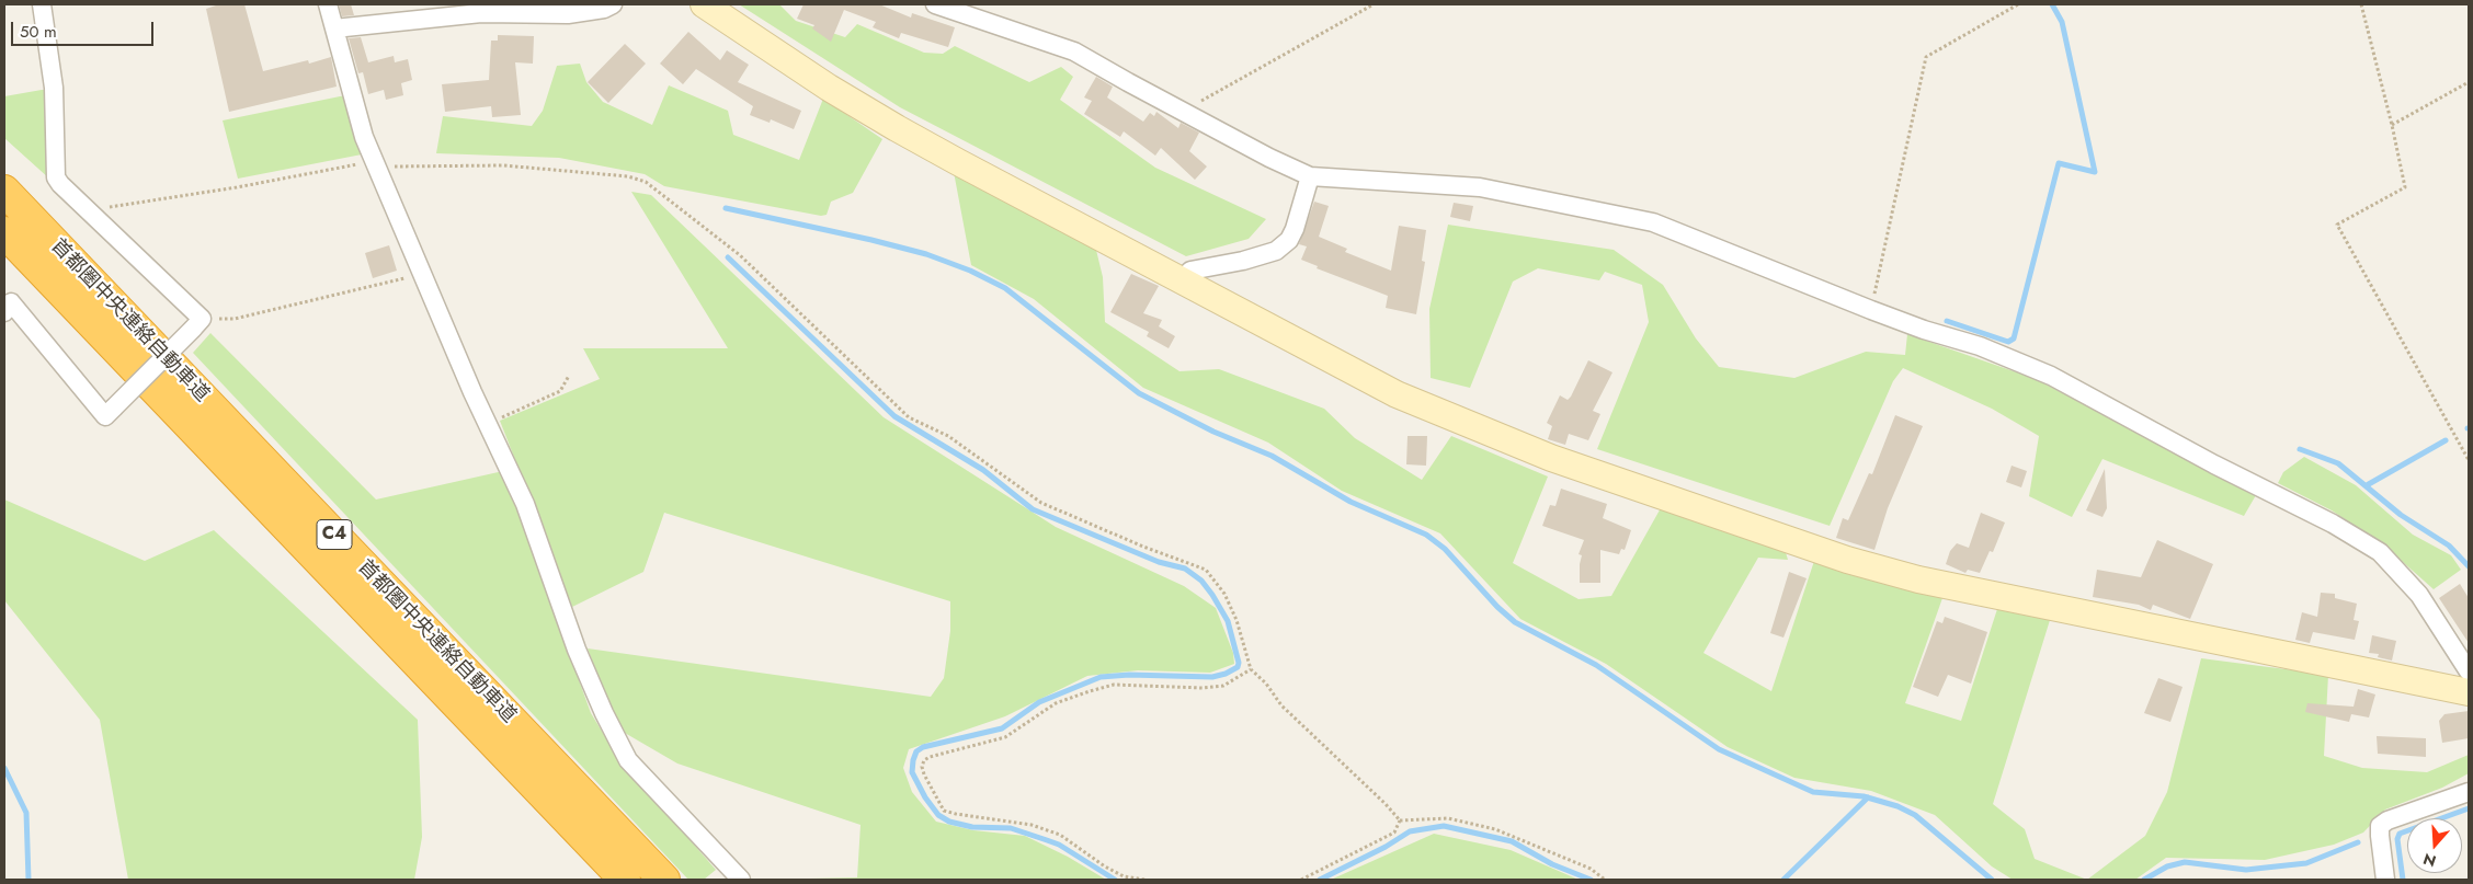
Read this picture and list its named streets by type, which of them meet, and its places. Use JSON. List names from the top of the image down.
{
  "streets": {
    "highway": ["首都圏中央連絡自動車道", "C4"]
  },
  "scale_bar": "50 m",
  "north": "bottom"
}
